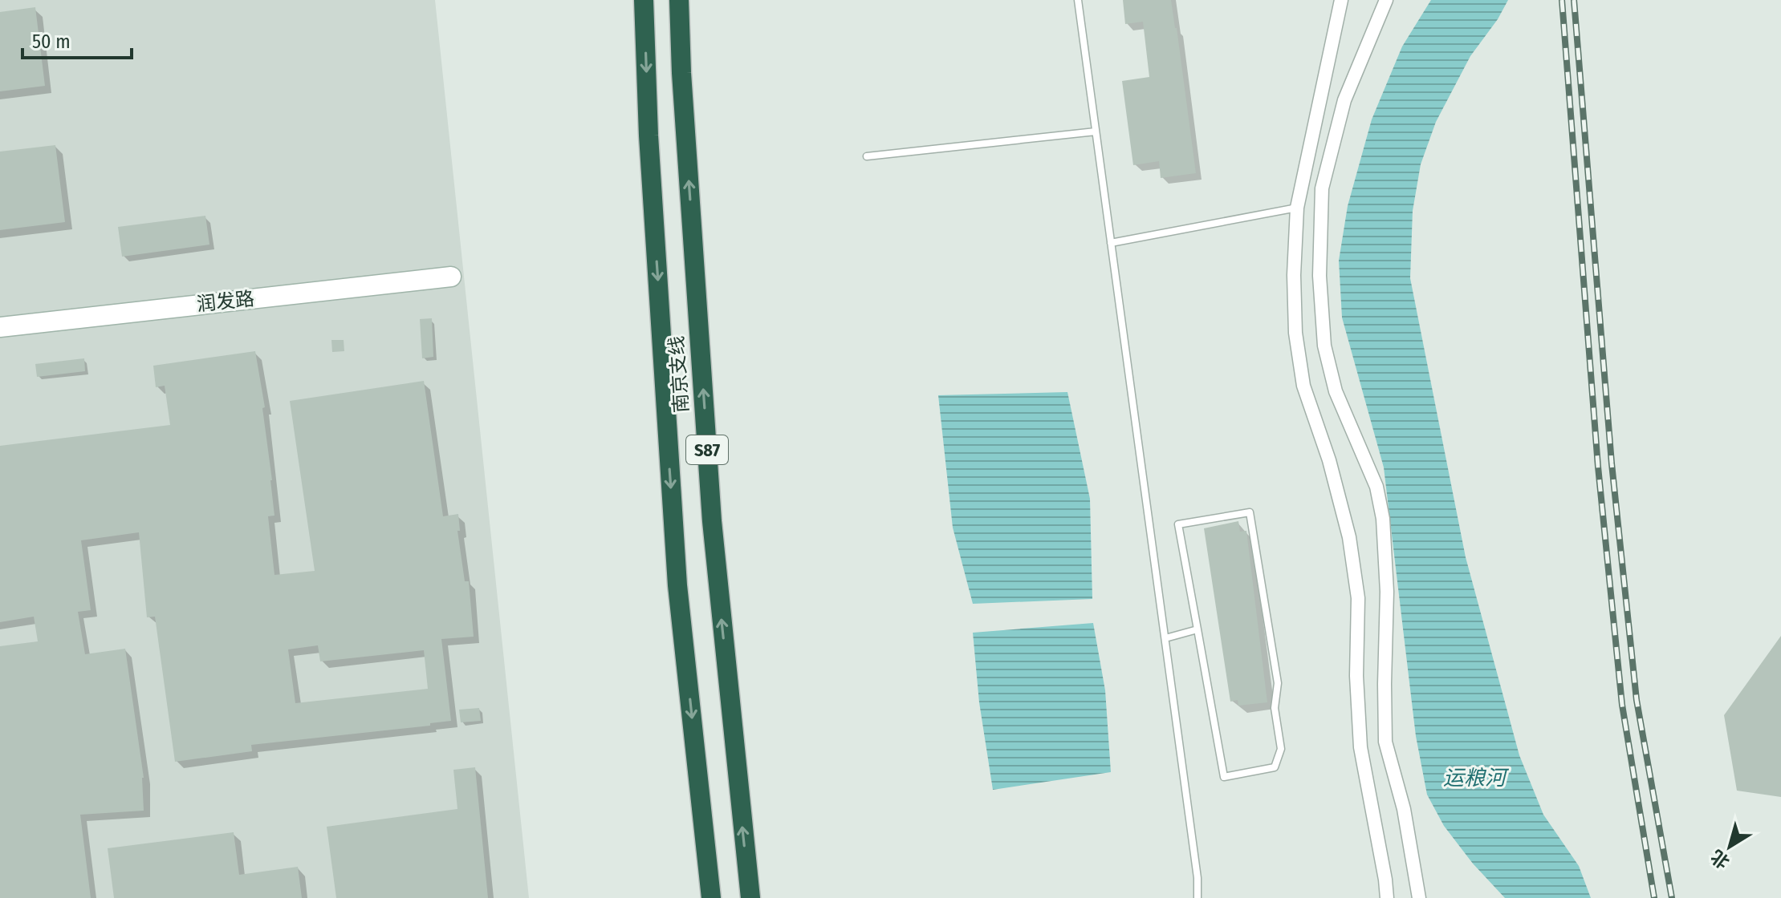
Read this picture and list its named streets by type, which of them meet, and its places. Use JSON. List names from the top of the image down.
{
  "streets": {
    "highway": ["南京支线", "S87"],
    "street": ["润发路"]
  },
  "water": ["运粮河"],
  "scale_bar": "50 m",
  "north": "bottom left"
}
